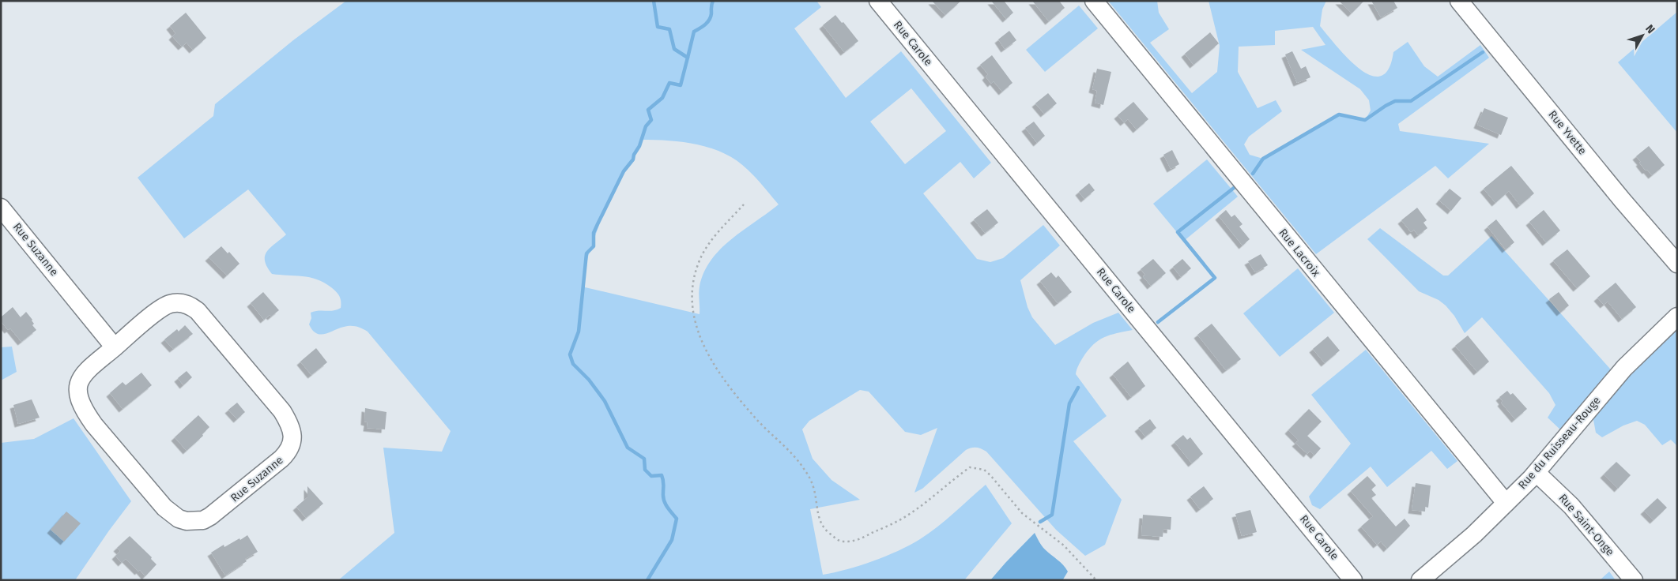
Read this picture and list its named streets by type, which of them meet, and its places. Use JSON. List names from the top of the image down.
{
  "streets": {
    "street": [
      "Rue Carole",
      "Rue Yvette",
      "Rue Suzanne",
      "Rue Lacroix",
      "Rue du Ruisseau-Rouge",
      "Rue Saint-Onge"
    ]
  },
  "crossings": [
    ["Rue Lacroix", "Rue du Ruisseau-Rouge"],
    ["Rue du Ruisseau-Rouge", "Rue Saint-Onge"]
  ],
  "north": "top right"
}
